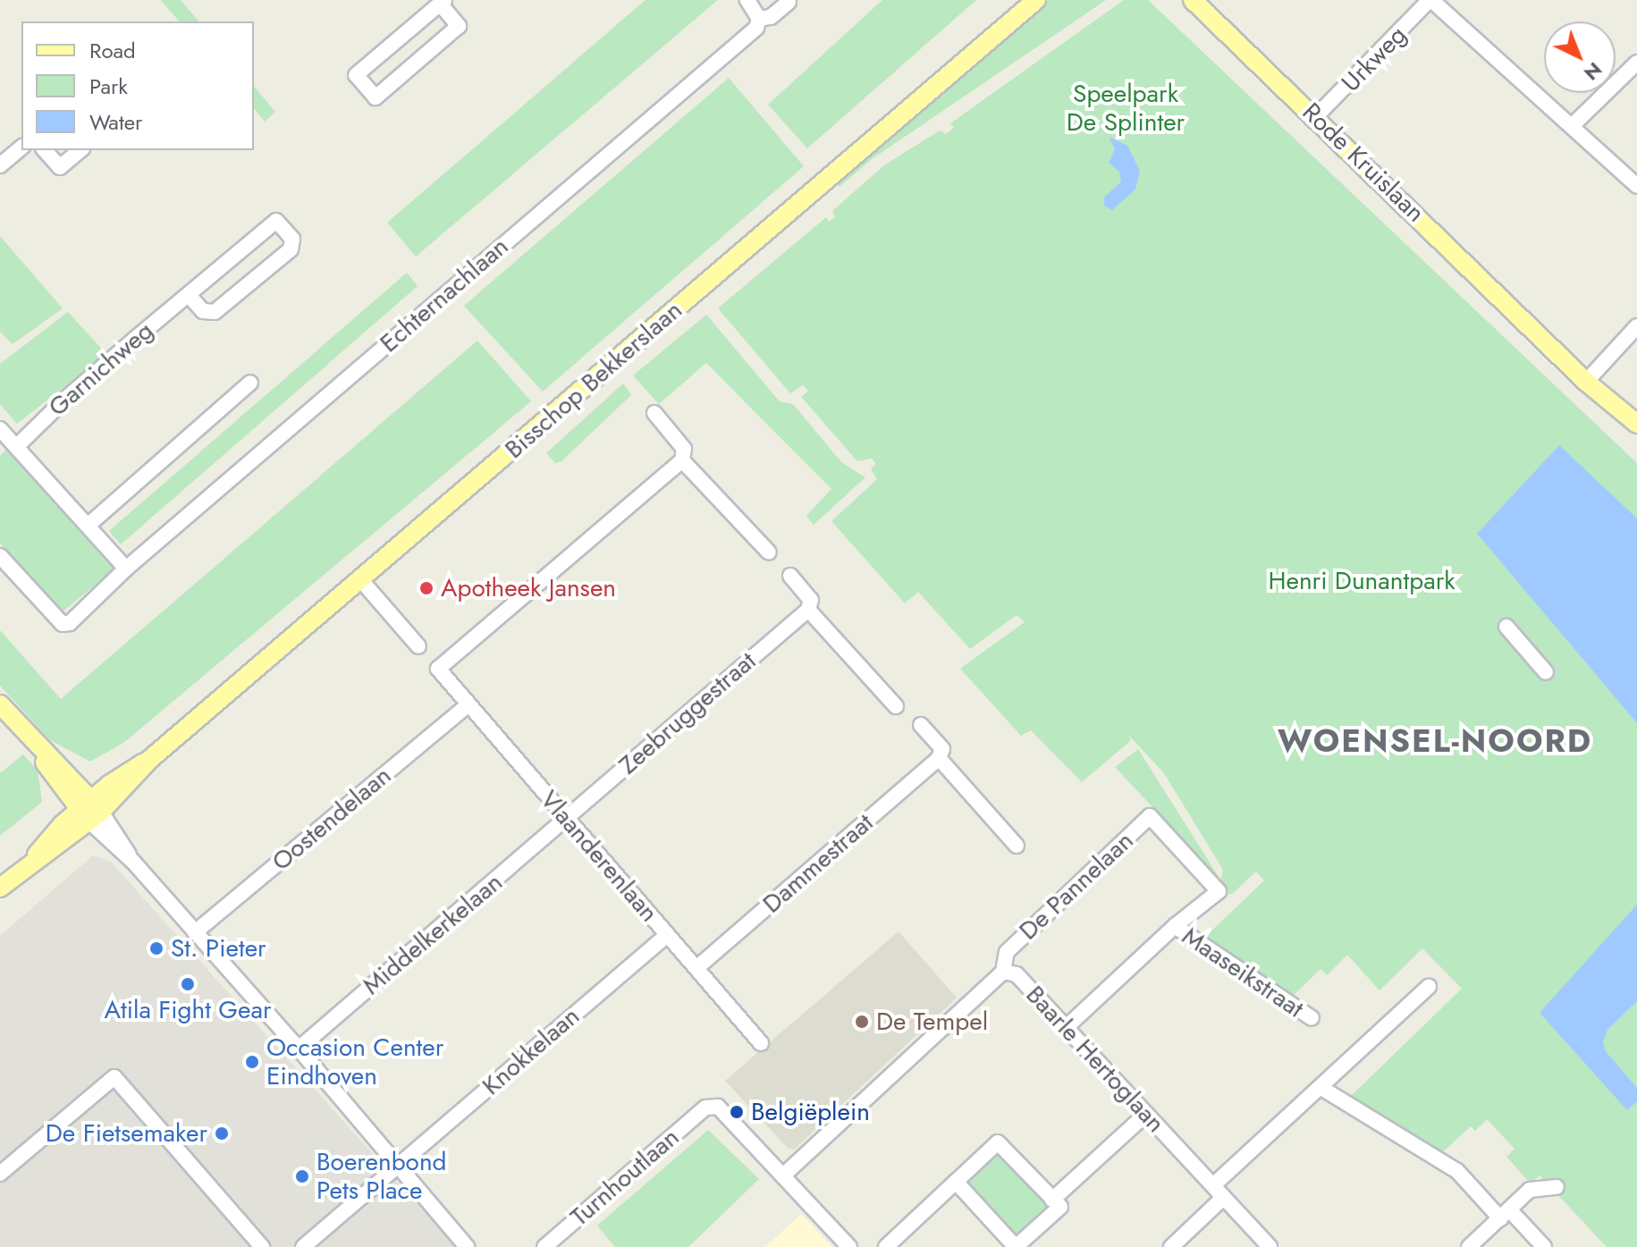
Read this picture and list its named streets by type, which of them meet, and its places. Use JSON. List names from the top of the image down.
{
  "streets": {
    "main road": ["Rode Kruislaan", "Bisschop Bekkerslaan"],
    "street": [
      "Urkweg",
      "Echternachlaan",
      "Garnichweg",
      "Zeebruggestraat",
      "Oostendelaan",
      "Vlaanderenlaan",
      "Dammestraat",
      "De Pannelaan",
      "Middelkerkelaan",
      "Maaseikstraat",
      "Knokkelaan",
      "Baarle Hertoglaan",
      "Turnhoutlaan"
    ]
  },
  "crossings": [
    ["Urkweg", "Rode Kruislaan"],
    ["Zeebruggestraat", "Vlaanderenlaan"],
    ["Zeebruggestraat", "Middelkerkelaan"],
    ["Oostendelaan", "Vlaanderenlaan"],
    ["Vlaanderenlaan", "Dammestraat"],
    ["Vlaanderenlaan", "Middelkerkelaan"],
    ["Vlaanderenlaan", "Knokkelaan"],
    ["De Pannelaan", "Maaseikstraat"],
    ["De Pannelaan", "Baarle Hertoglaan"],
    ["Maaseikstraat", "Baarle Hertoglaan"],
    ["Baarle Hertoglaan", "Turnhoutlaan"]
  ],
  "districts": ["WOENSEL-NOORD"],
  "parks": ["Speelpark De Splinter", "Henri Dunantpark"],
  "places": [
    "Apotheek Jansen",
    "St. Pieter",
    "Atila Fight Gear",
    "De Tempel",
    "Occasion Center Eindhoven",
    "Belgiëplein",
    "De Fietsemaker",
    "Boerenbond Pets Place"
  ],
  "legend": ["Road", "Park", "Water"],
  "north": "bottom right"
}
